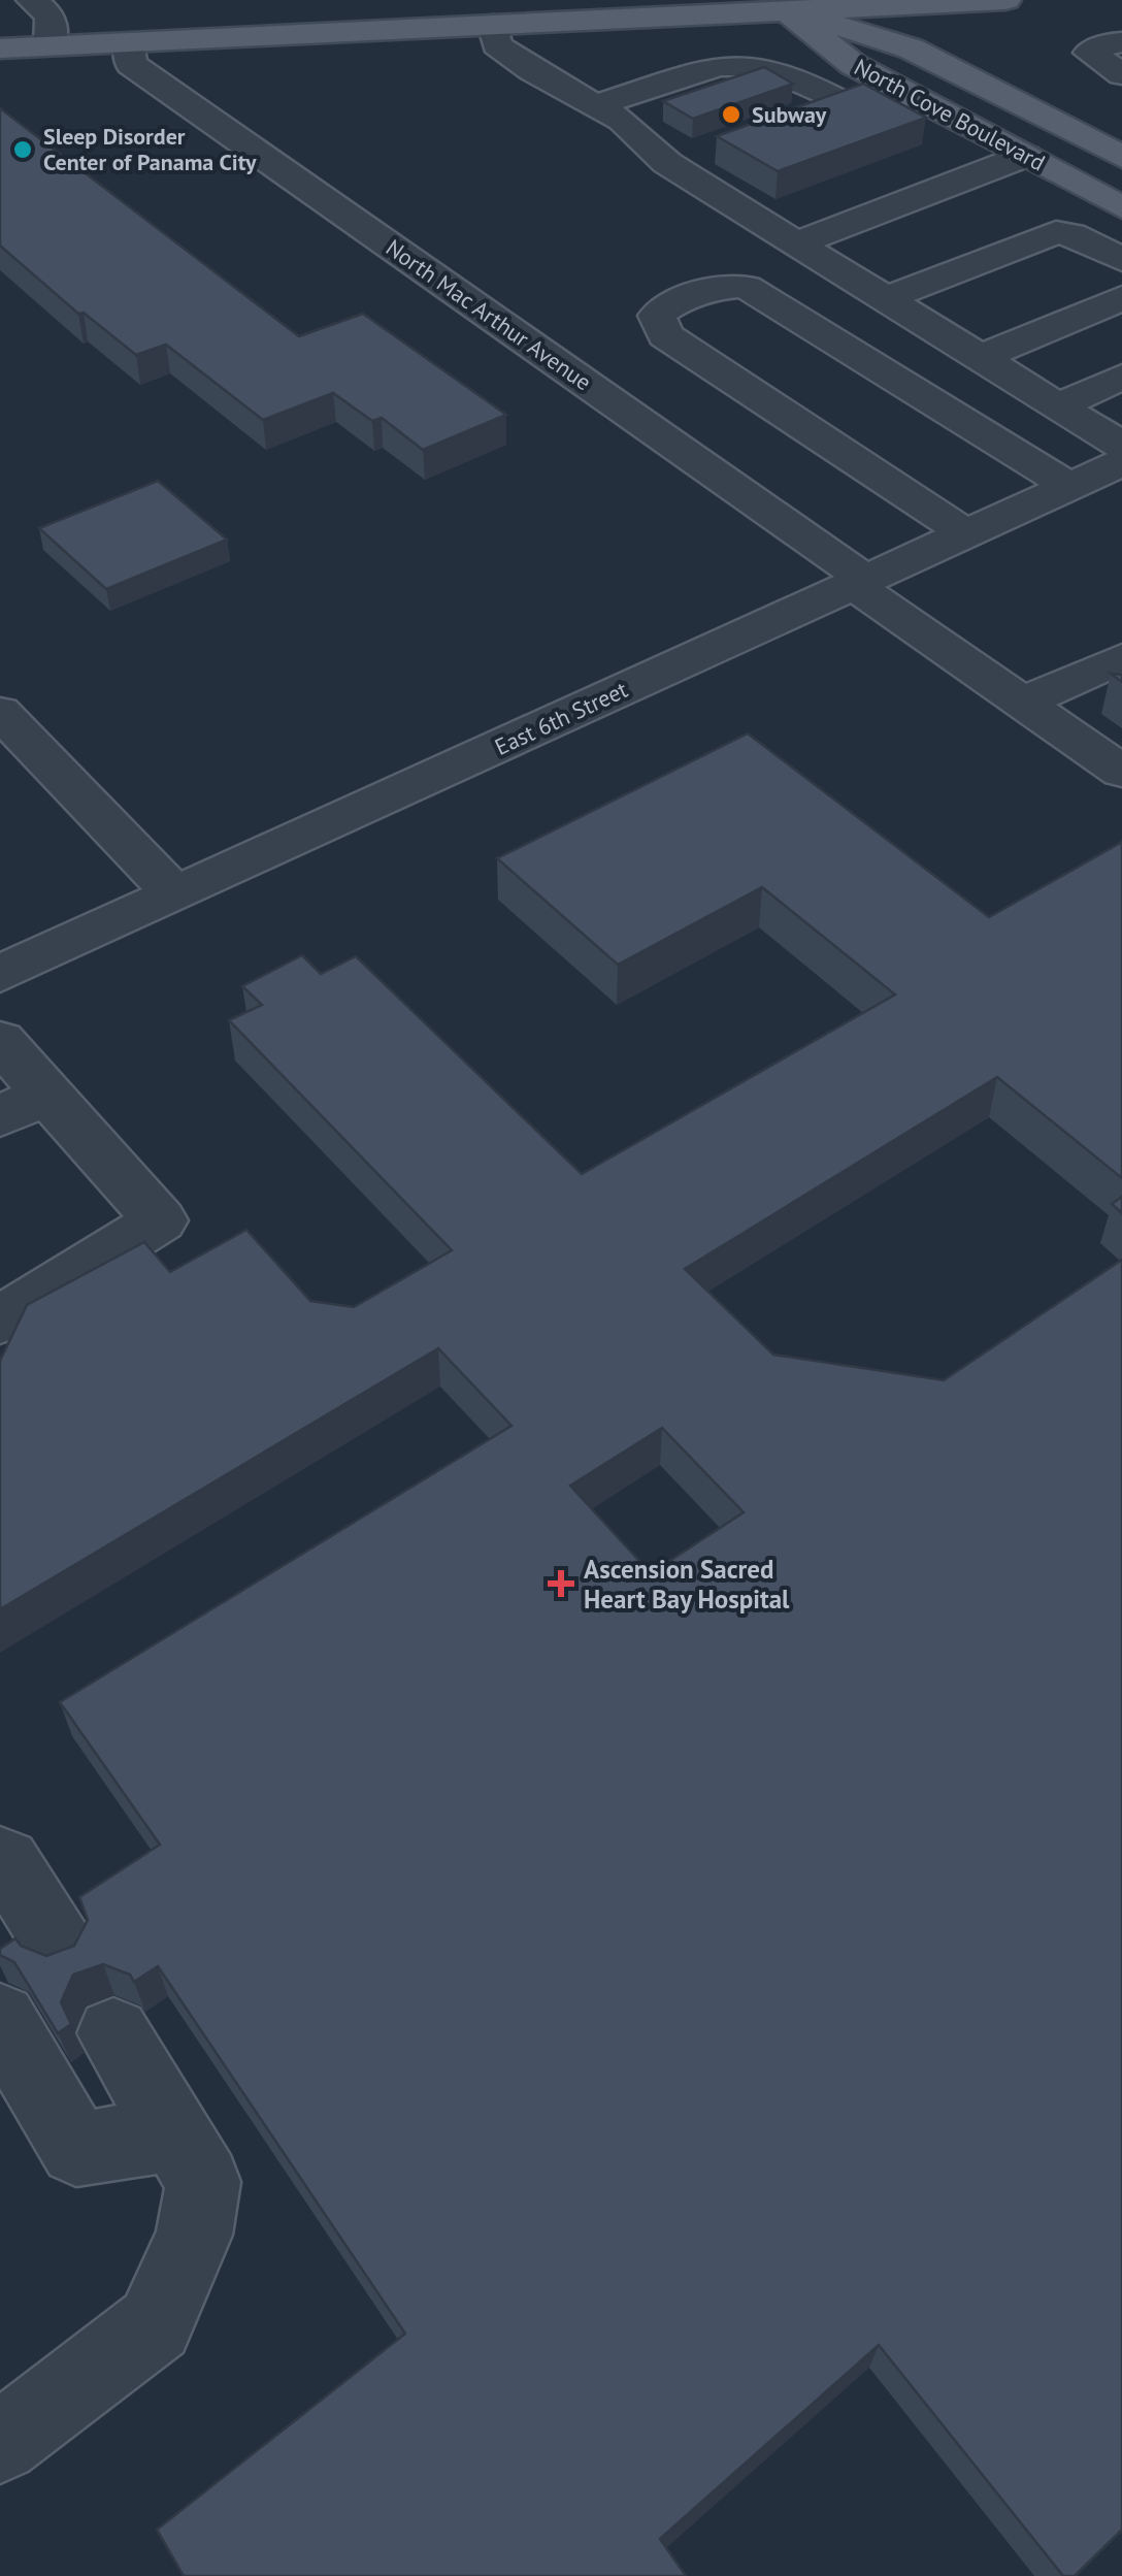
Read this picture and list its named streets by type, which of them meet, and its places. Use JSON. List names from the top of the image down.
{
  "streets": {
    "main road": ["North Cove Boulevard"],
    "street": ["North Mac Arthur Avenue", "East 6th Street"]
  },
  "crossings": [
    ["North Mac Arthur Avenue", "East 6th Street"]
  ],
  "places": {
    "other": ["Subway", "Sleep Disorder Center of Panama City"],
    "health": ["Ascension Sacred Heart Bay Hospital"]
  }
}
